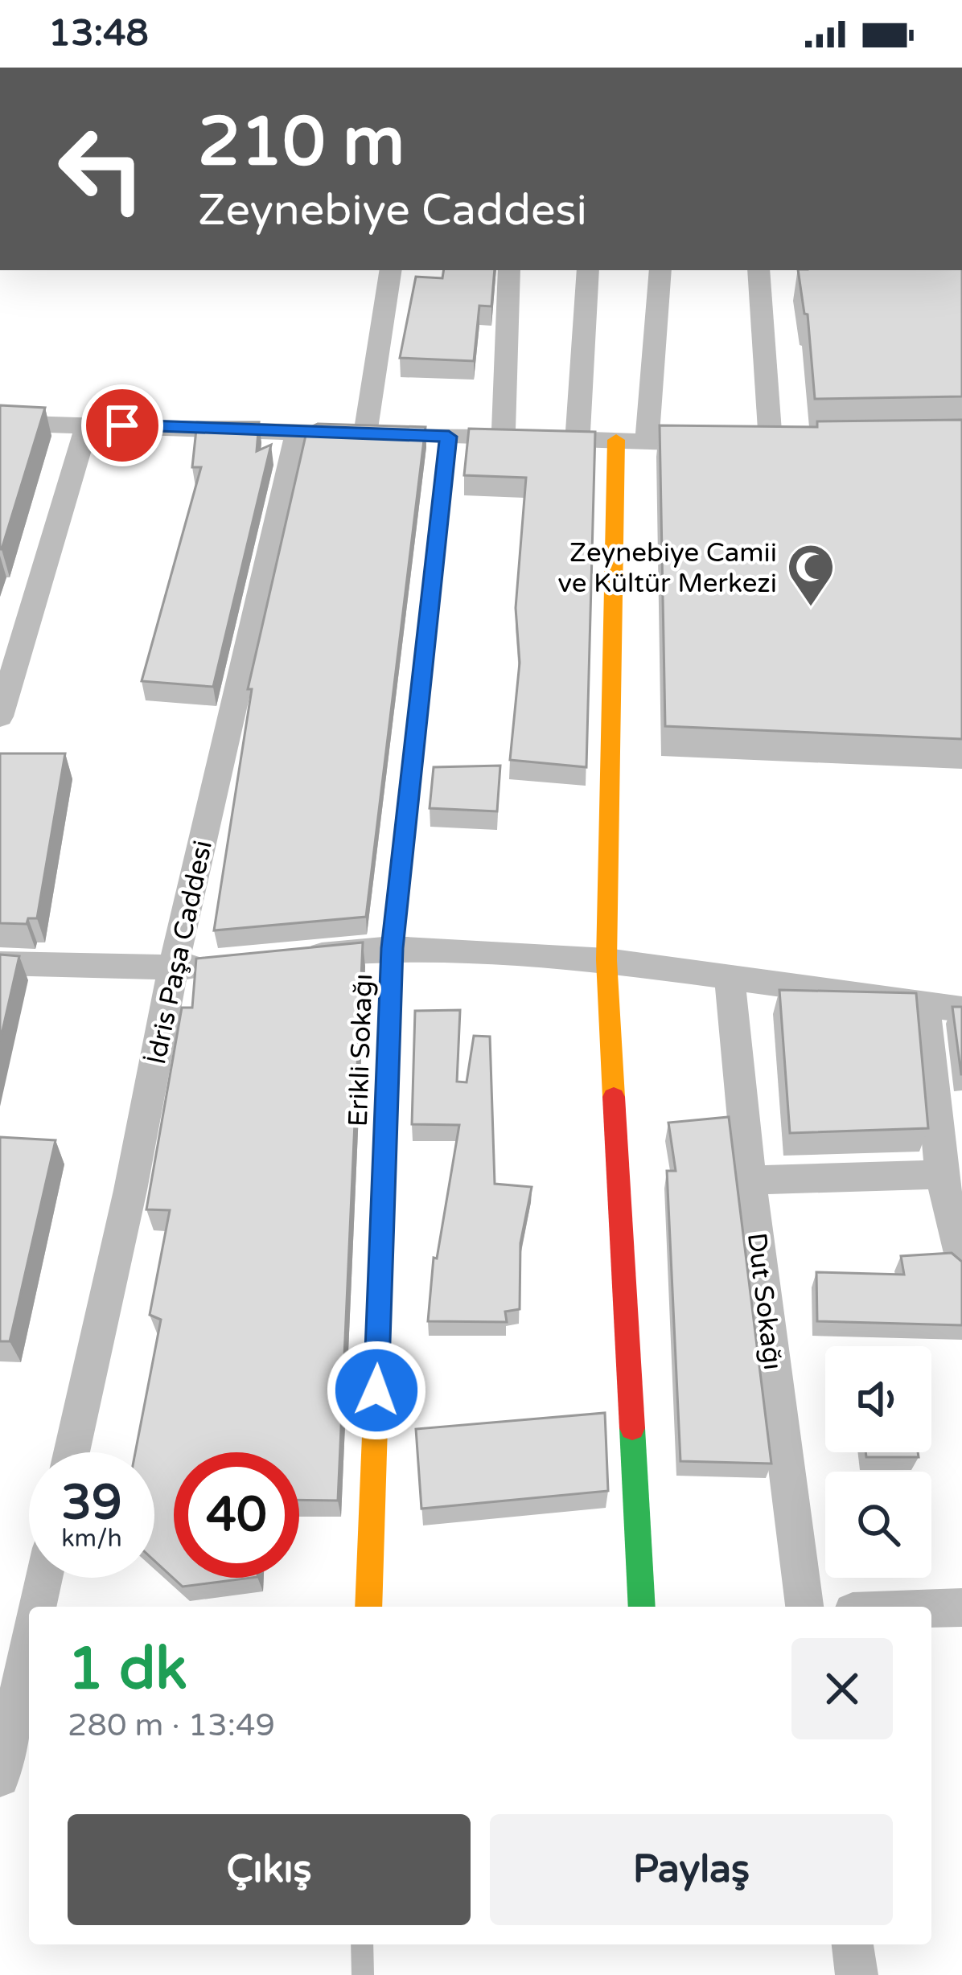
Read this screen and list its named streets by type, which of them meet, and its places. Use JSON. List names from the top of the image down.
{
  "streets": {
    "street": ["İdris Paşa Caddesi", "Erikli Sokağı", "Dut Sokağı"]
  },
  "places": {
    "mosque": ["Zeynebiye Camii ve Kültür Merkezi"]
  },
  "page": {
    "status": "13:48",
    "turn": ["210 m", "Zeynebiye Caddesi"],
    "speed": "39 km/h",
    "limit": "40",
    "heading": ["1 dk", "280 m · 13:49"],
    "buttons": ["Çıkış", "Paylaş"]
  }
}
